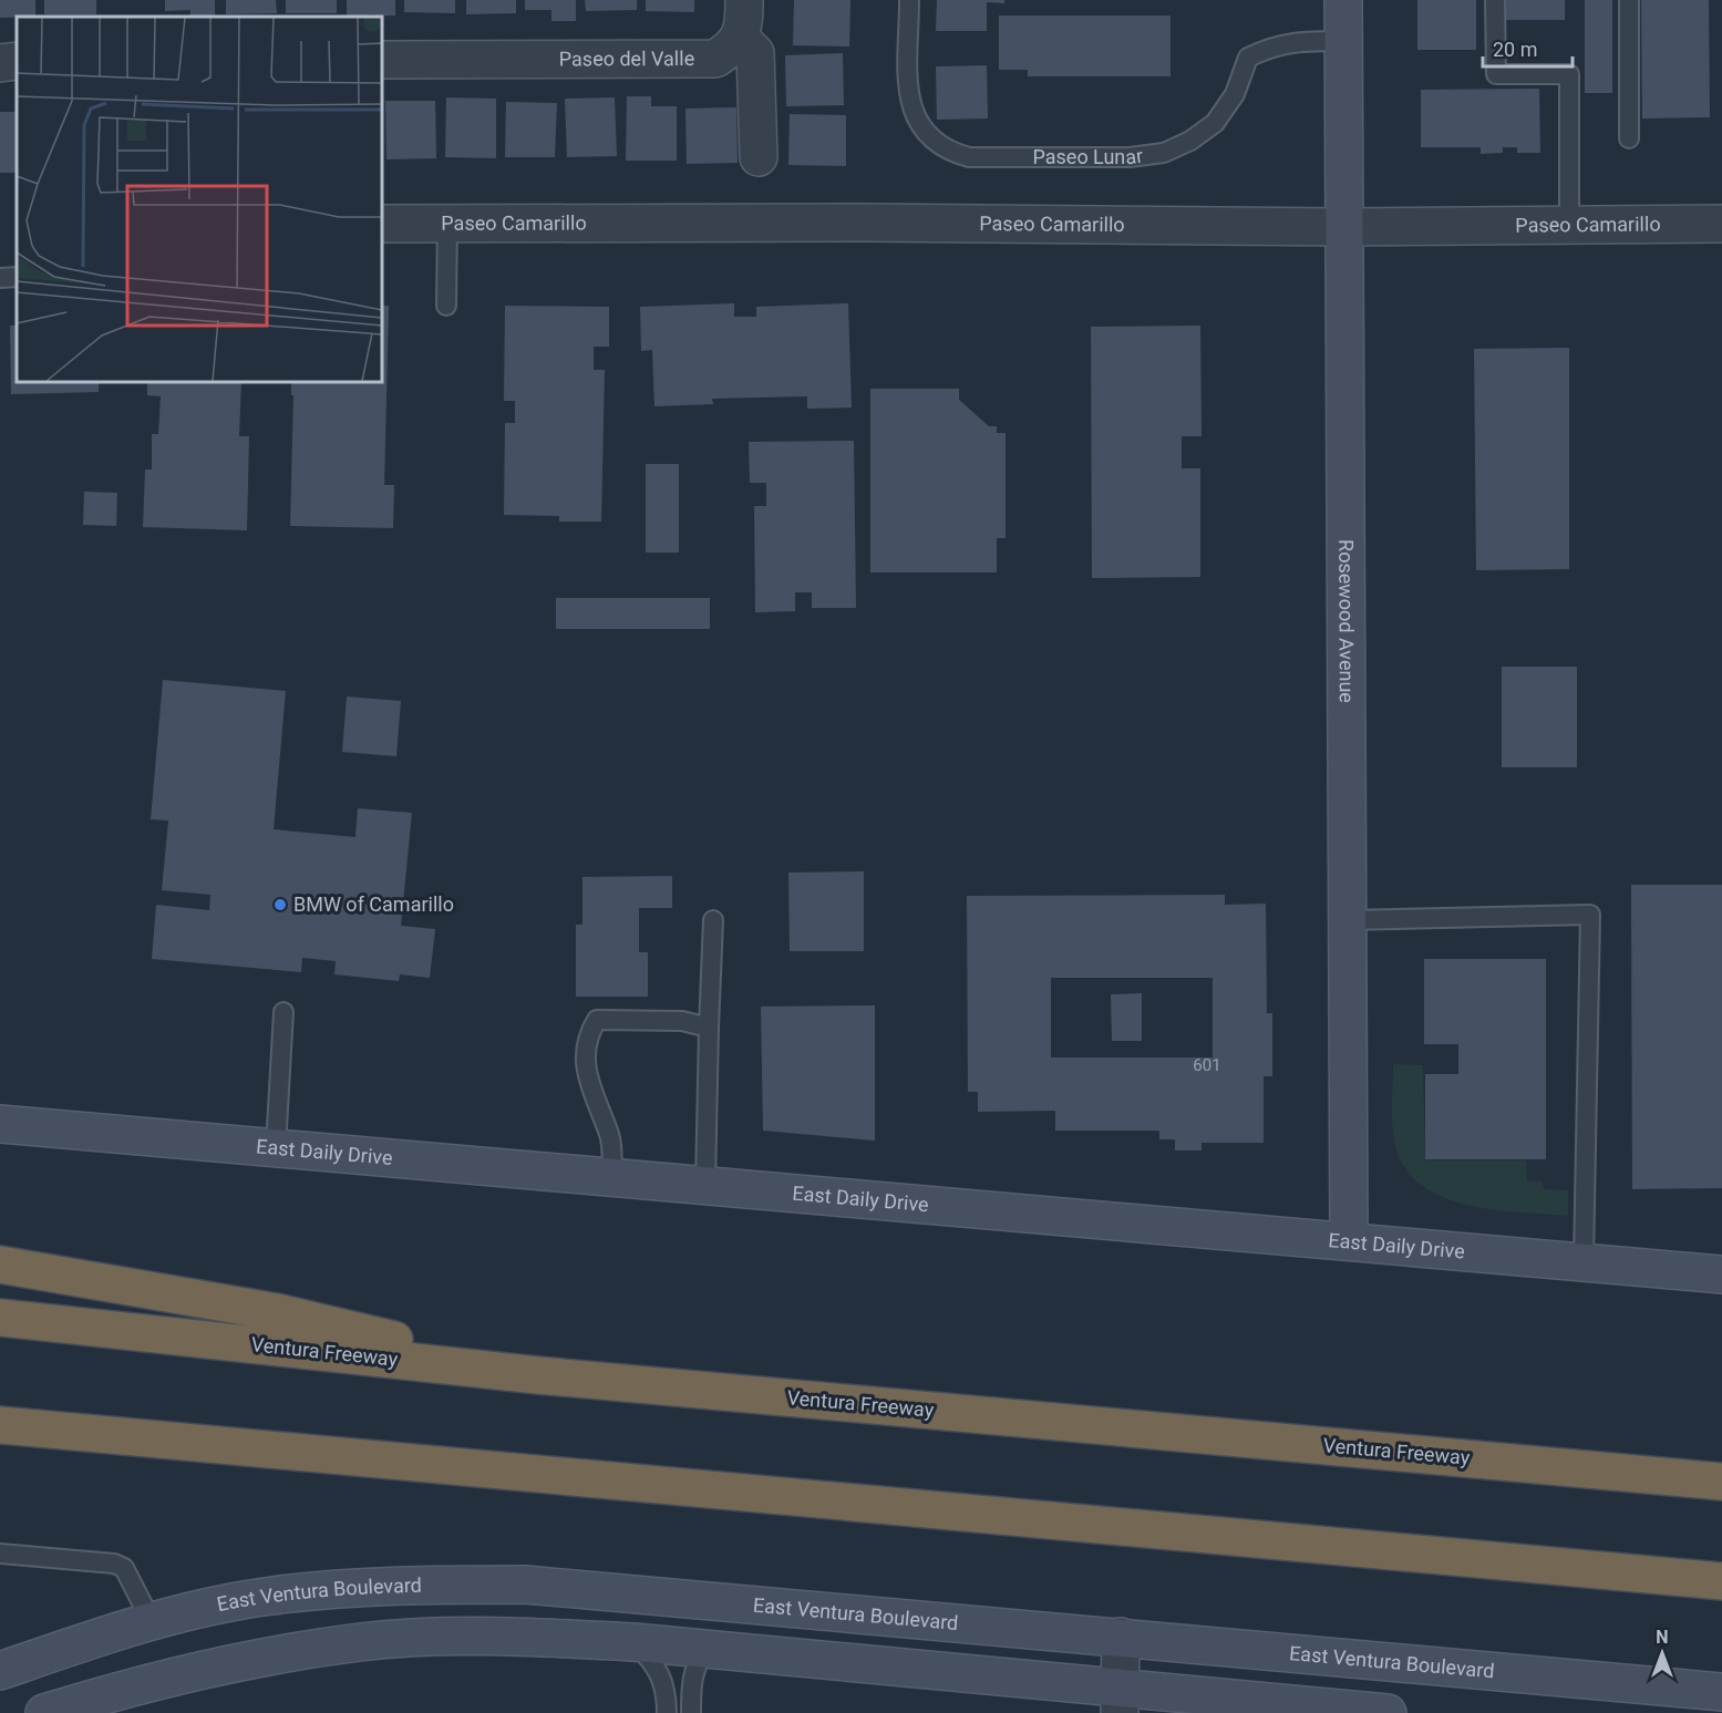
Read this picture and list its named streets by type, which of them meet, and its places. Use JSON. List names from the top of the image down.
{
  "streets": {
    "highway": ["Ventura Freeway"],
    "main road": ["Rosewood Avenue", "East Daily Drive", "East Ventura Boulevard"],
    "street": ["Paseo del Valle", "Paseo Camarillo"],
    "lane": ["Paseo Lunar"]
  },
  "crossings": [
    ["Paseo Lunar", "Rosewood Avenue"],
    ["Paseo Camarillo", "Rosewood Avenue"],
    ["Rosewood Avenue", "East Daily Drive"]
  ],
  "places": ["BMW of Camarillo"],
  "house_numbers": ["601"],
  "scale_bar": "20 m",
  "north": "top"
}
